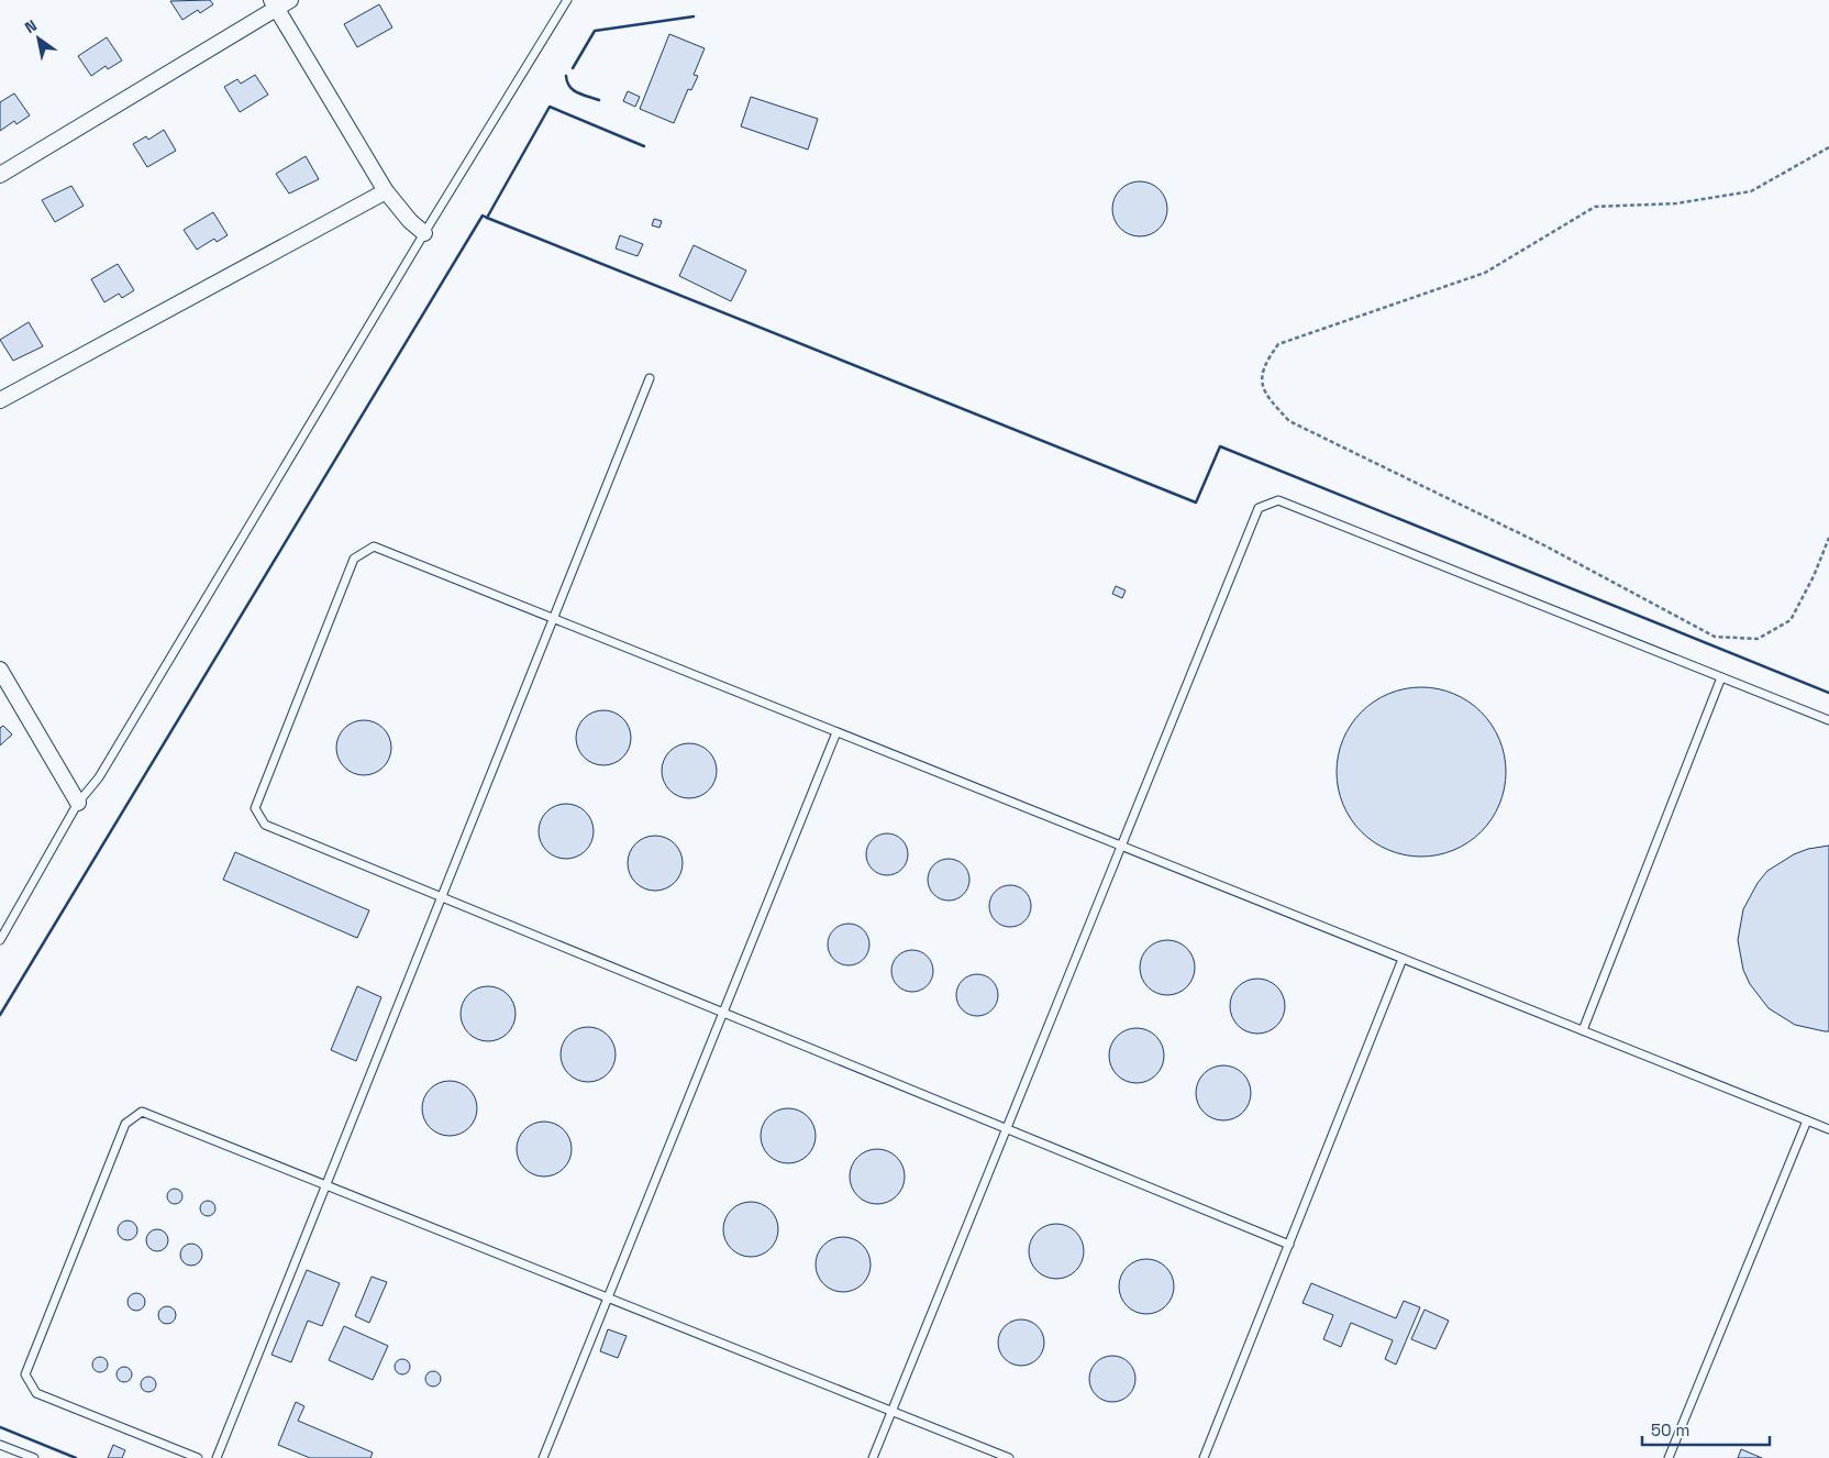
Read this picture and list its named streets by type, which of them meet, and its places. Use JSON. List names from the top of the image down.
{
  "scale_bar": "50 m",
  "north": "top left"
}
